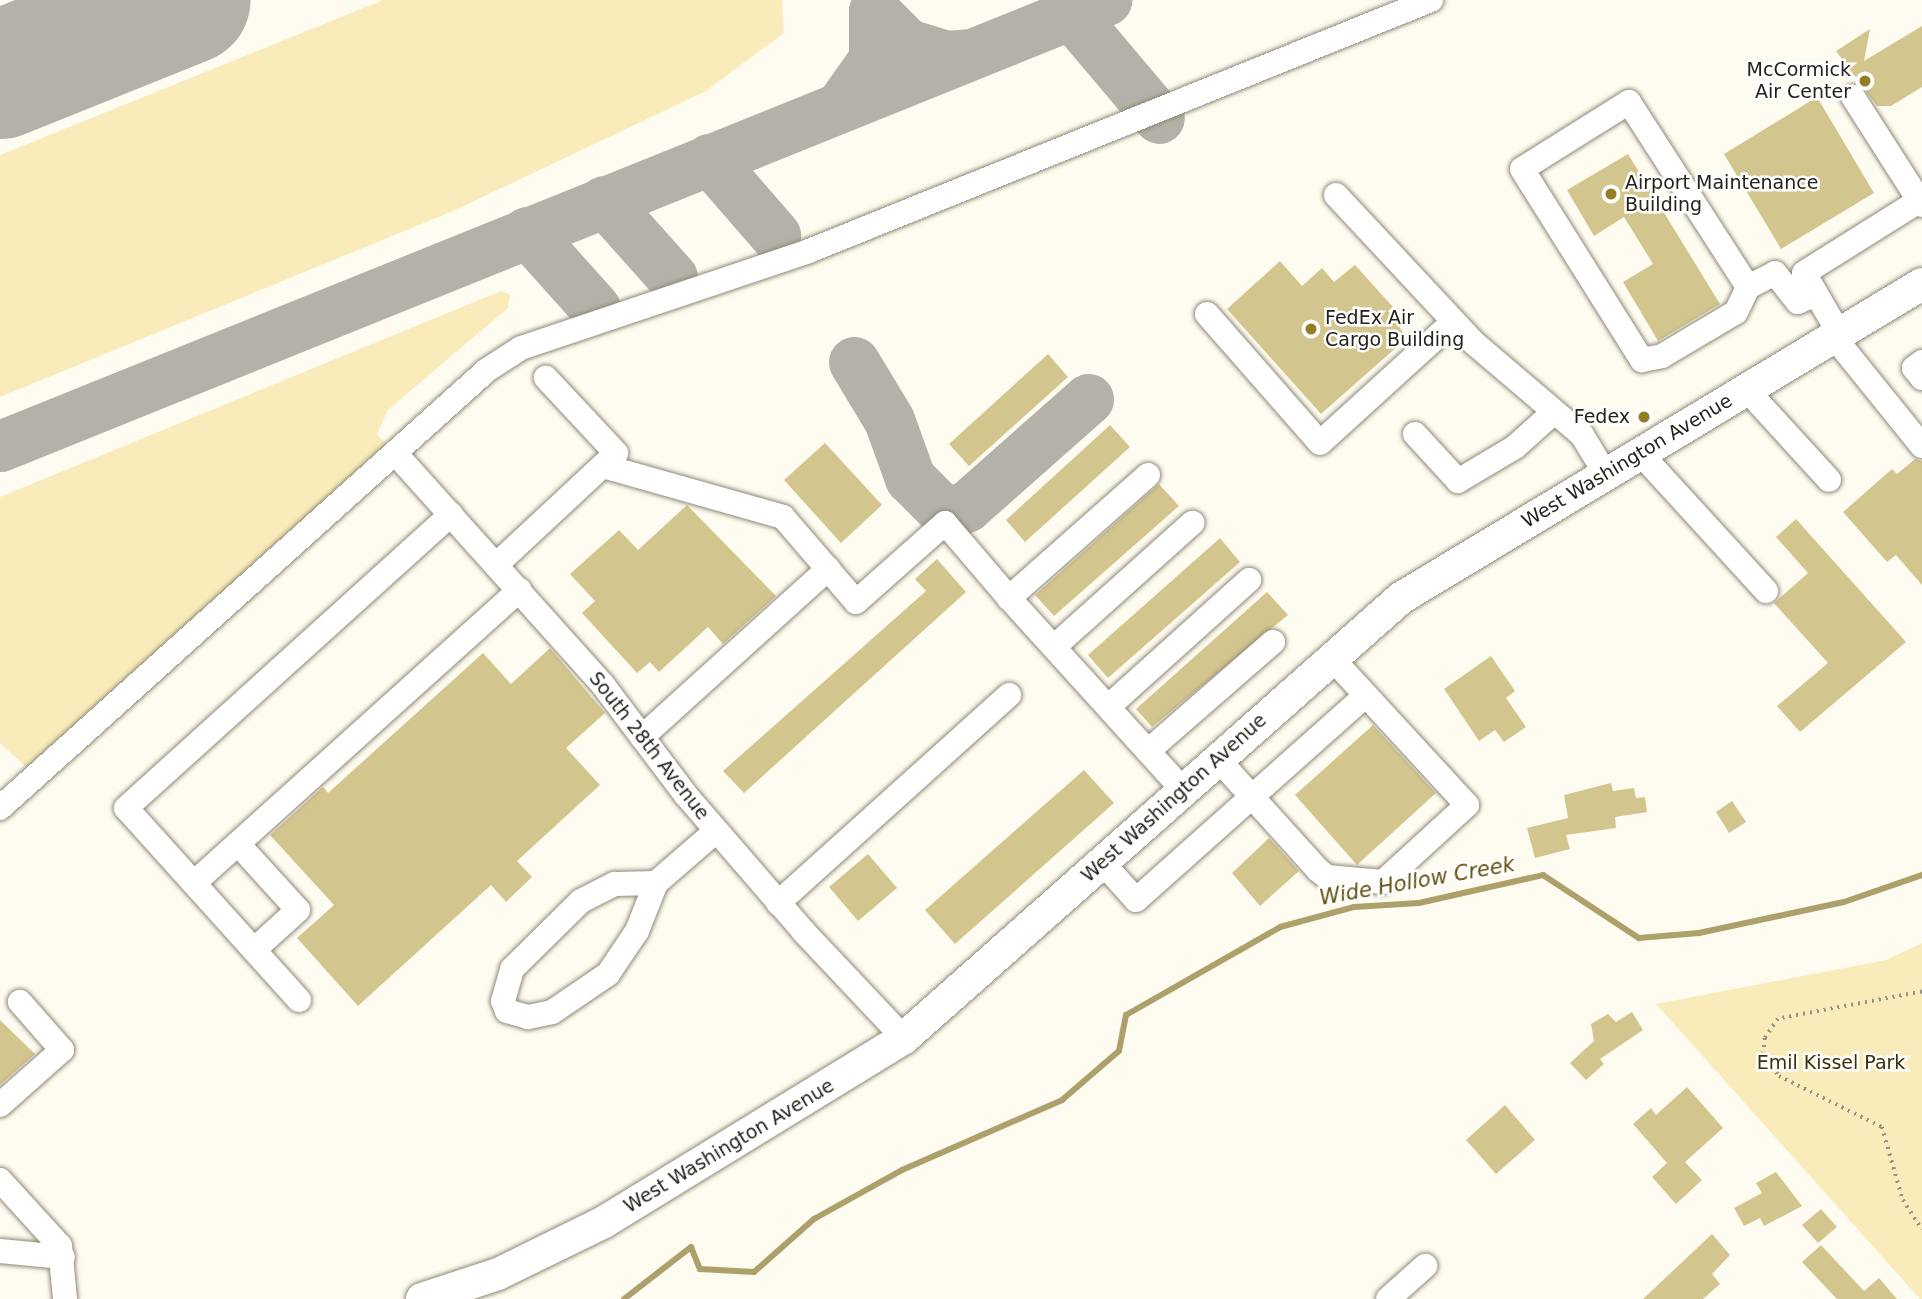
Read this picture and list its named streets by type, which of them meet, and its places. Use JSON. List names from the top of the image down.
{
  "streets": {
    "main road": ["West Washington Avenue"],
    "street": ["South 28th Avenue"]
  },
  "crossings": [
    ["West Washington Avenue", "South 28th Avenue"]
  ],
  "water": ["Wide Hollow Creek"],
  "parks": ["Emil Kissel Park"],
  "places": [
    "McCormick Air Center",
    "Airport Maintenance Building",
    "FedEx Air Cargo Building",
    "Fedex"
  ]
}
